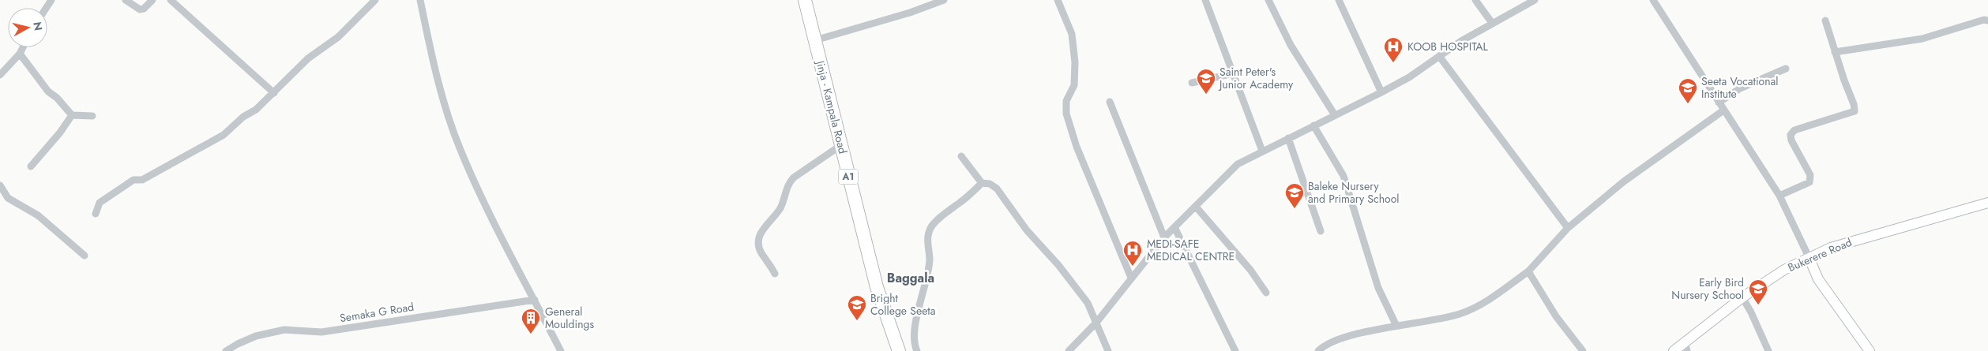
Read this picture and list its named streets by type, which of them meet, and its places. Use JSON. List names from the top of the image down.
{
  "streets": {
    "highway": ["Jinja - Kampala Road", "A1"],
    "main road": ["Bukerere Road"],
    "street": ["Semaka G Road"]
  },
  "districts": ["Baggala"],
  "places": {
    "hospital": ["KOOB HOSPITAL", "MEDI-SAFE MEDICAL CENTRE"],
    "school or university": [
      "Saint Peter's Junior Academy",
      "Seeta Vocational Institute",
      "Baleke Nursery and Primary School",
      "Early Bird Nursery School",
      "Bright College Seeta"
    ],
    "building": ["General Mouldings"]
  },
  "north": "right"
}
